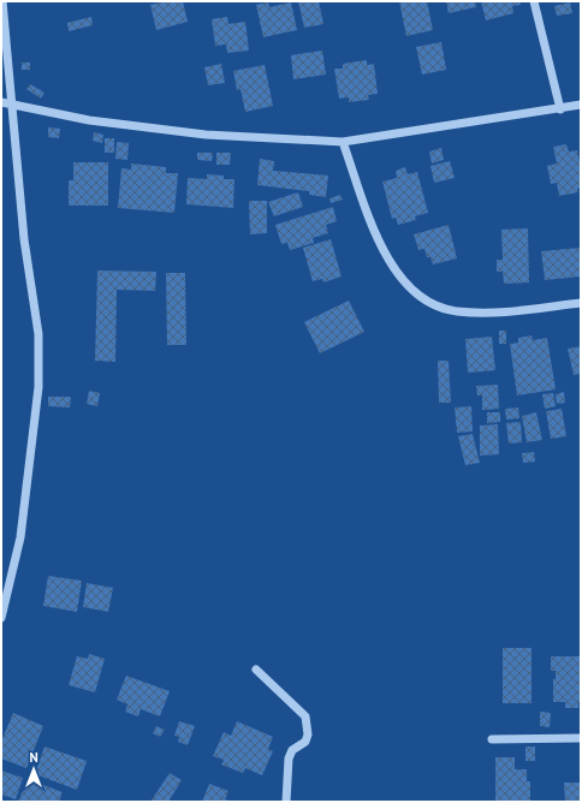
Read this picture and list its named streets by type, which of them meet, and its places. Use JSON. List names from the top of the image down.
{
  "north": "top"
}
